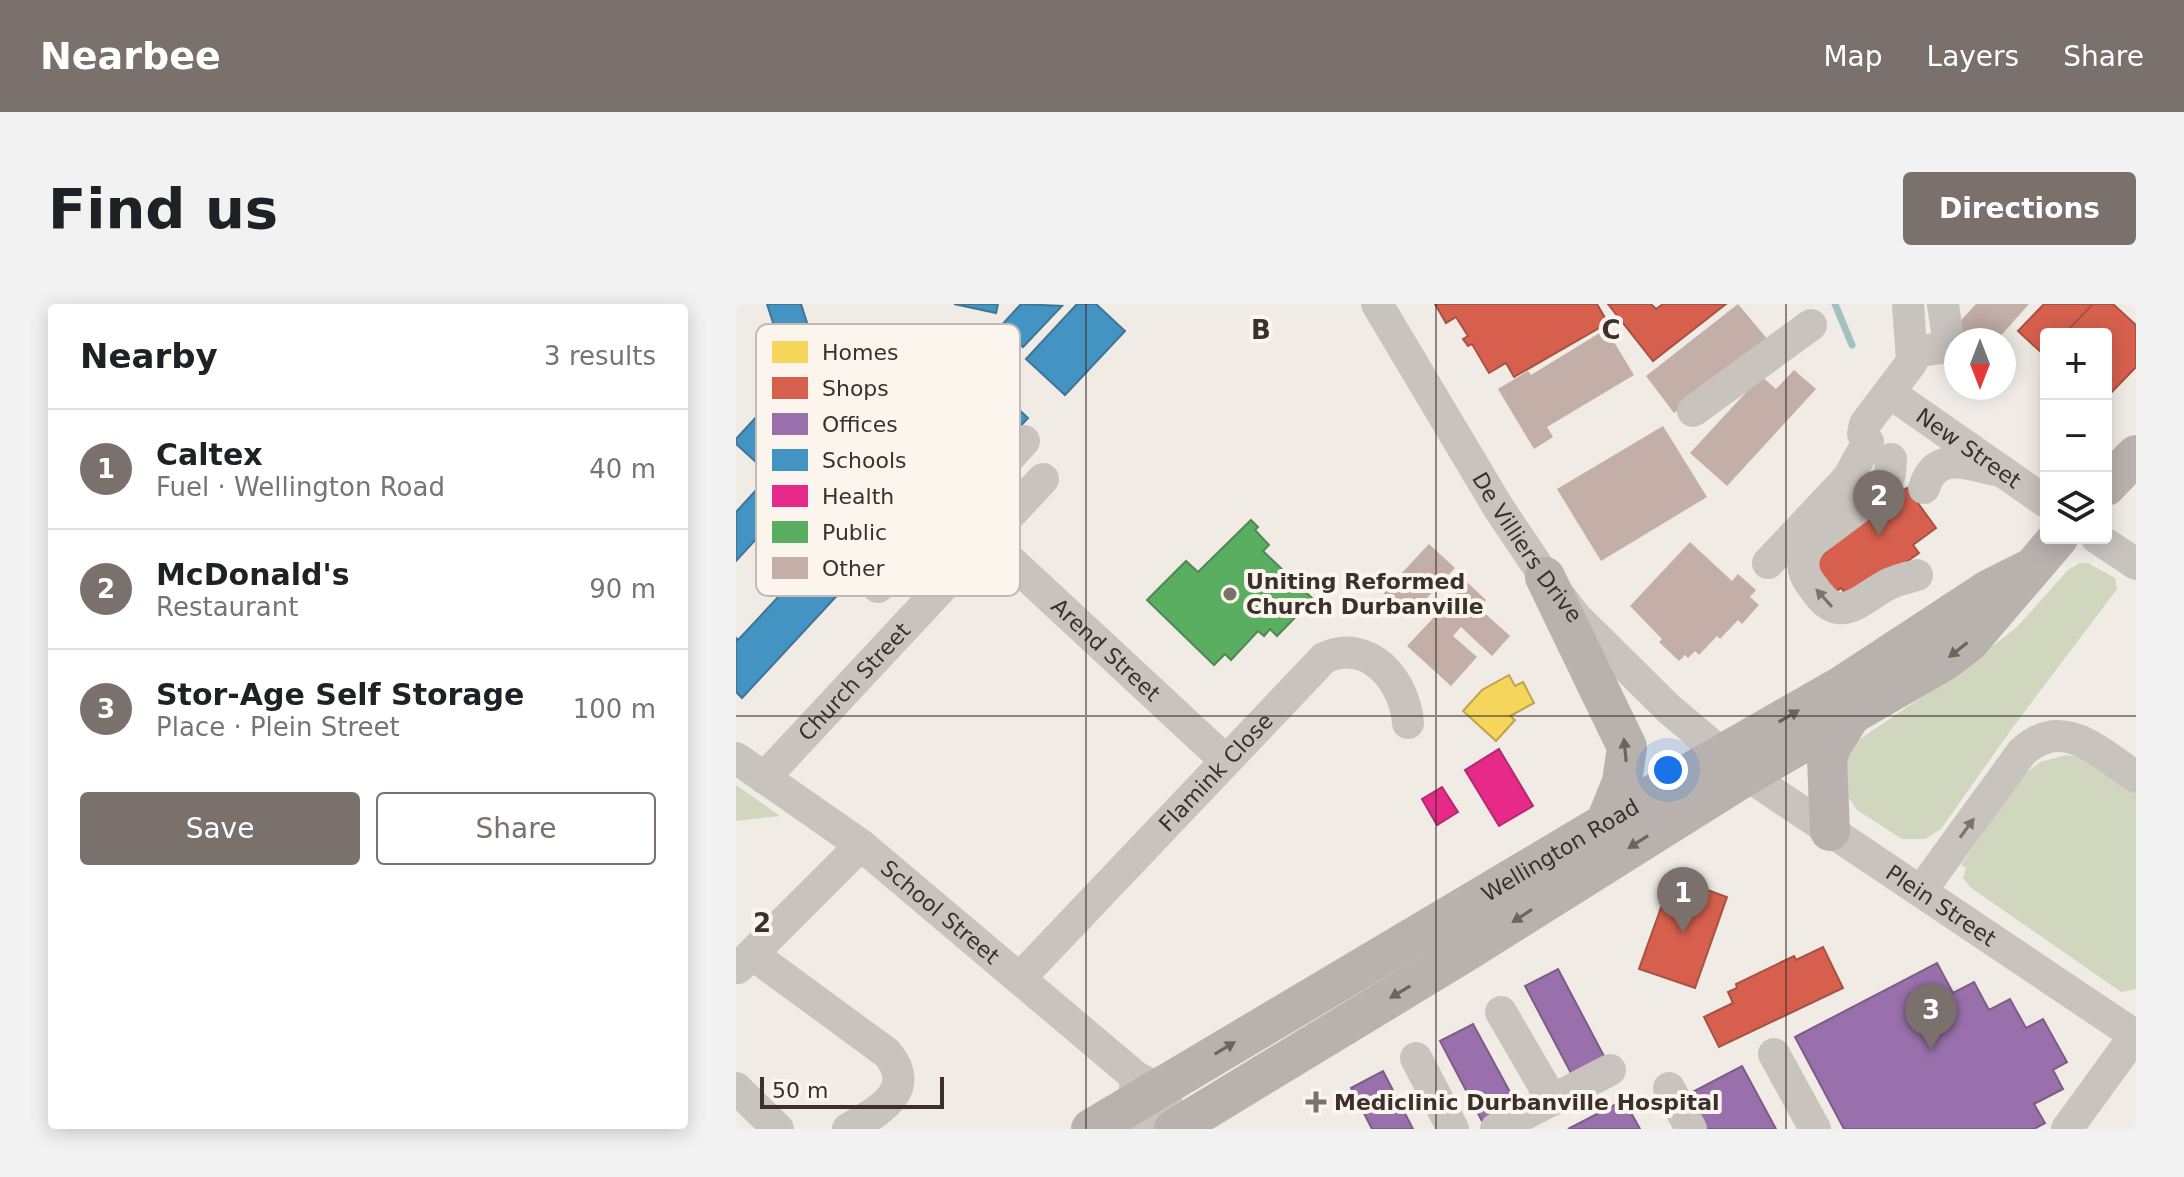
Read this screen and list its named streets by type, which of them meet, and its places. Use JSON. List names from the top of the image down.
{
  "streets": {
    "main road": ["Wellington Road"],
    "street": [
      "New Street",
      "De Villiers Drive",
      "Arend Street",
      "Church Street",
      "Flamink Close",
      "Plein Street",
      "School Street"
    ]
  },
  "crossings": [
    ["De Villiers Drive", "Wellington Road"],
    ["De Villiers Drive", "Plein Street"],
    ["Arend Street", "Flamink Close"],
    ["Church Street", "School Street"],
    ["Flamink Close", "School Street"],
    ["Wellington Road", "Plein Street"],
    ["Wellington Road", "School Street"]
  ],
  "places": {
    "other": ["Uniting Reformed Church Durbanville"],
    "health": ["Mediclinic Durbanville Hospital"]
  },
  "legend": [
    "Homes",
    "Shops",
    "Offices",
    "Schools",
    "Health",
    "Public",
    "Other"
  ],
  "scale_bar": "50 m",
  "north": "bottom",
  "page": {
    "header": "Nearbee",
    "nav": ["Map", "Layers", "Share"],
    "buttons": [
      "Directions",
      ["Save", "Share"]
    ],
    "title": "Find us",
    "heading": ["Nearby", "3 results"],
    "map_buttons": ["+", "−"],
    "list": [
      {
        "mark": "1",
        "name": "Caltex",
        "note": "Fuel · Wellington Road",
        "value": "40 m"
      },
      {
        "mark": "2",
        "name": "McDonald's",
        "note": "Restaurant",
        "value": "90 m"
      },
      {
        "mark": "3",
        "name": "Stor-Age Self Storage",
        "note": "Place · Plein Street",
        "value": "100 m"
      }
    ],
    "pins": ["2", "1", "3"],
    "scale": "50 m"
  },
  "grid": {
    "columns": ["B", "C"],
    "rows": ["2"]
  }
}
